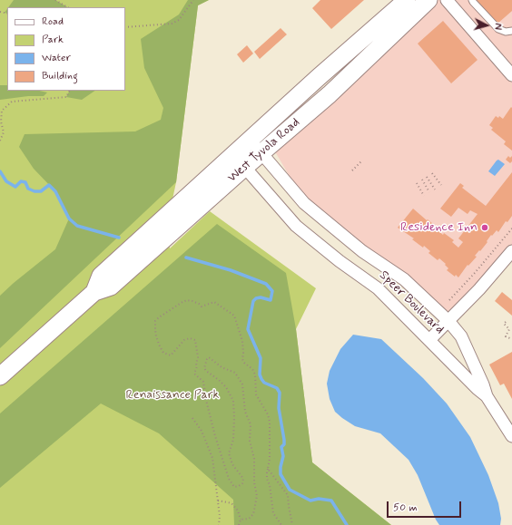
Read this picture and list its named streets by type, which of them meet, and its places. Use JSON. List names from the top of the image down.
{
  "streets": {
    "main road": ["West Tyvola Road"],
    "street": ["Speer Boulevard"]
  },
  "crossings": [
    ["West Tyvola Road", "Speer Boulevard"]
  ],
  "parks": ["Renaissance Park"],
  "places": ["Residence Inn"],
  "legend": [
    "Road",
    "Park",
    "Water",
    "Building"
  ],
  "scale_bar": "50 m",
  "north": "right"
}
